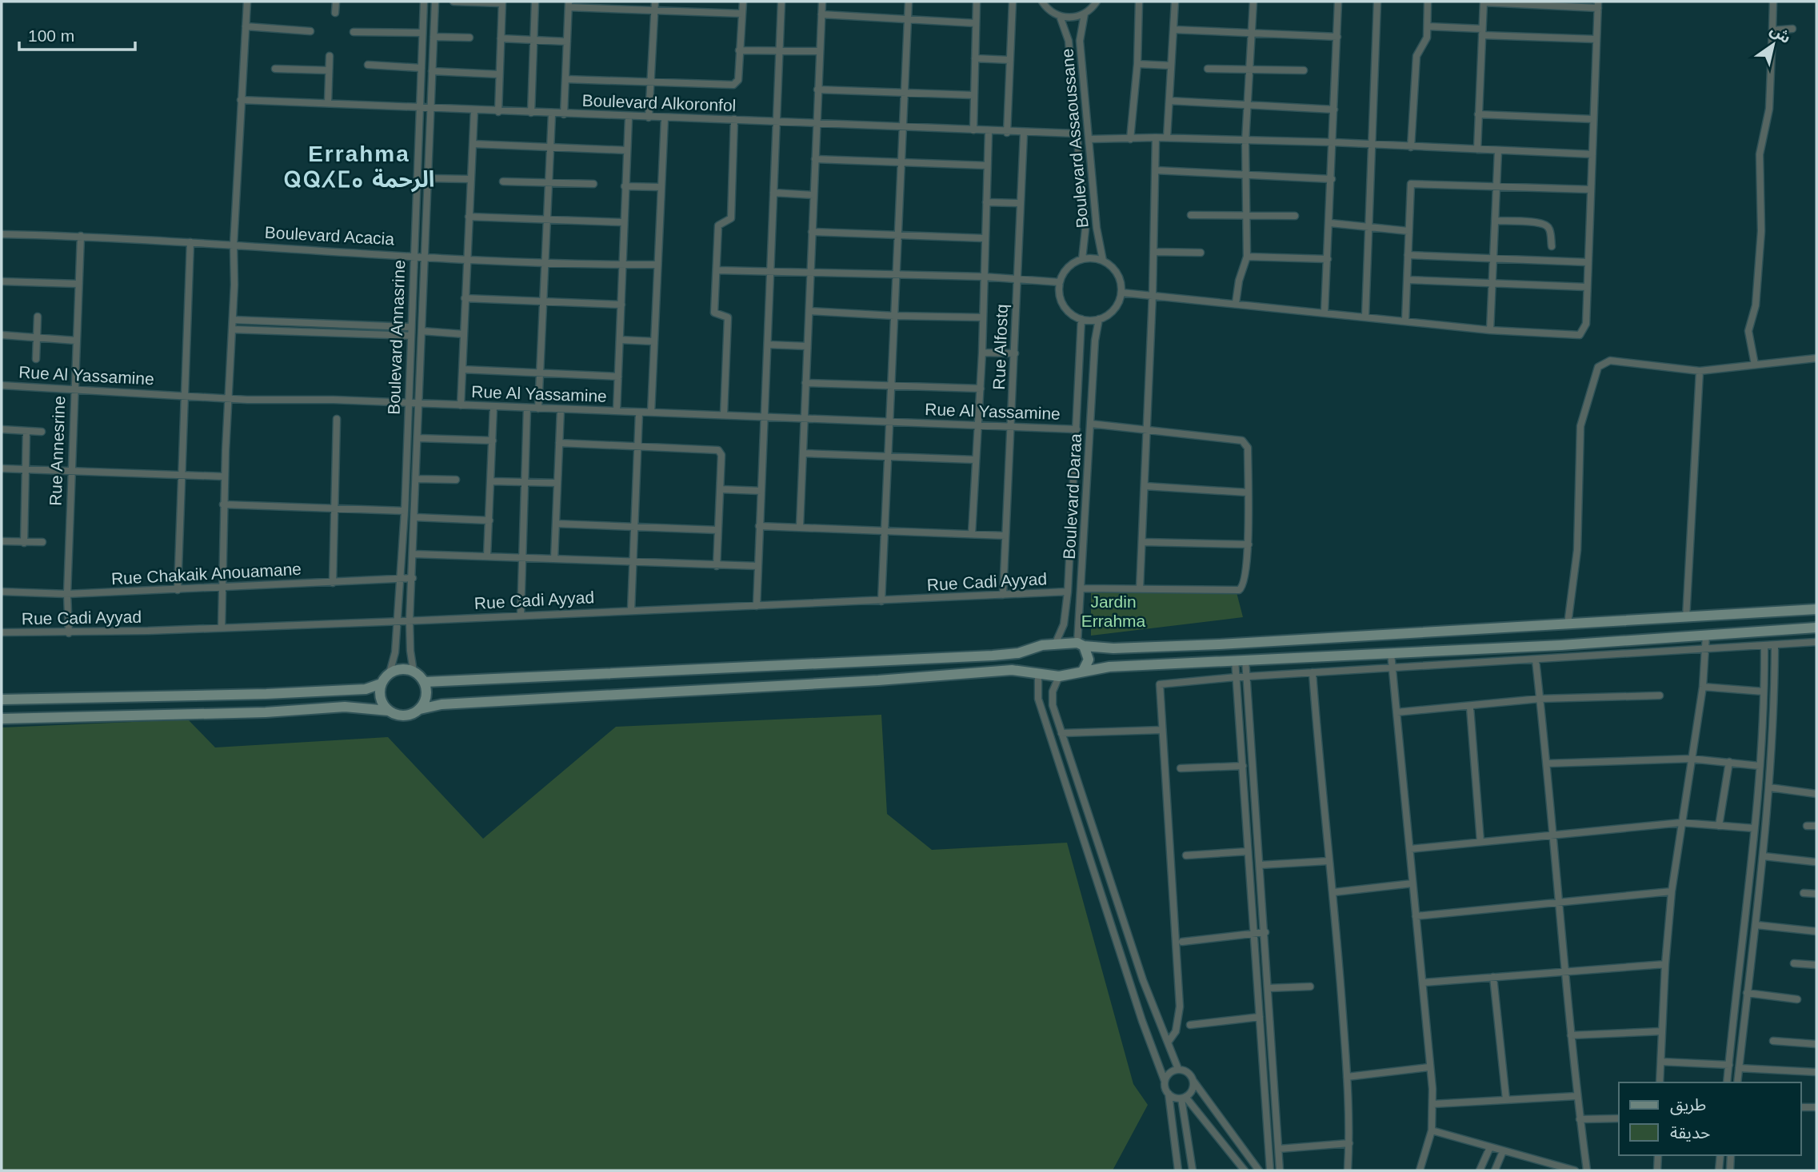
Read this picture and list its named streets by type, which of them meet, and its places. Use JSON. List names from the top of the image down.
{
  "streets": {
    "street": [
      "Boulevard Alkoronfol",
      "Boulevard Assaoussane",
      "Boulevard Acacia",
      "Boulevard Annasrine",
      "Rue Alfostq",
      "Rue Al Yassamine",
      "Rue Annesrine",
      "Boulevard Daraa",
      "Rue Chakaik Anouamane",
      "Rue Cadi Ayyad"
    ]
  },
  "crossings": [
    ["Boulevard Alkoronfol", "Boulevard Assaoussane"],
    ["Boulevard Alkoronfol", "Boulevard Annasrine"],
    ["Boulevard Alkoronfol", "Rue Alfostq"],
    ["Boulevard Assaoussane", "Boulevard Daraa"],
    ["Boulevard Acacia", "Boulevard Annasrine"],
    ["Boulevard Acacia", "Rue Annesrine"],
    ["Boulevard Annasrine", "Rue Al Yassamine"],
    ["Boulevard Annasrine", "Rue Chakaik Anouamane"],
    ["Boulevard Annasrine", "Rue Cadi Ayyad"],
    ["Rue Alfostq", "Rue Al Yassamine"],
    ["Rue Alfostq", "Rue Cadi Ayyad"],
    ["Rue Al Yassamine", "Rue Annesrine"],
    ["Rue Al Yassamine", "Boulevard Daraa"],
    ["Rue Annesrine", "Rue Chakaik Anouamane"],
    ["Rue Annesrine", "Rue Cadi Ayyad"],
    ["Boulevard Daraa", "Rue Cadi Ayyad"]
  ],
  "districts": ["Errahma ⵕⵕⵃⵎⴰ الرحمة"],
  "parks": ["Jardin Errahma"],
  "legend": ["طريق", "حديقة"],
  "scale_bar": "100 m",
  "north": "top right"
}
